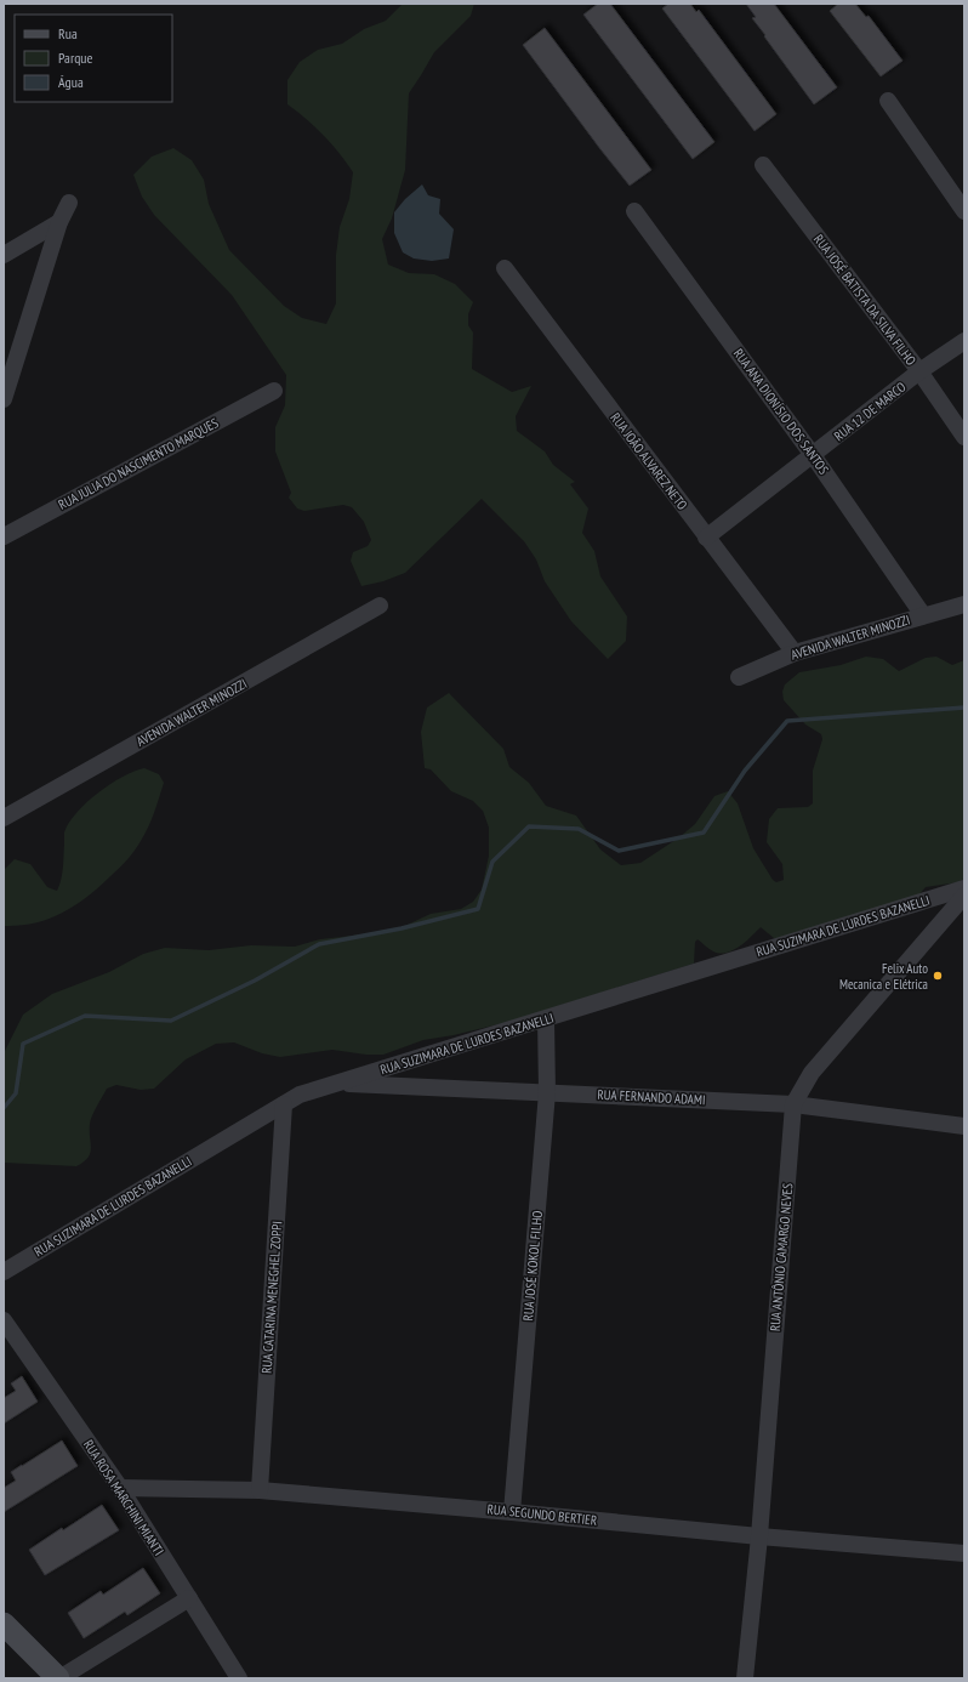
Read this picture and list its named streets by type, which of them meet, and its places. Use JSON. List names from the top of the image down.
{
  "streets": {
    "street": [
      "RUA JOSÉ BATISTA DA SILVA FILHO",
      "RUA ANA DIONÍSIO DOS SANTOS",
      "RUA 12 DE MARCO",
      "RUA JOÃO ALVAREZ NETO",
      "RUA JULIA DO NASCIMENTO MARQUES",
      "AVENIDA WALTER MINOZZI",
      "RUA SUZIMARA DE LURDES BAZANELLI",
      "RUA FERNANDO ADAMI",
      "RUA ANTÔNIO CAMARGO NEVES",
      "RUA JOSÉ KOKOL FILHO",
      "RUA CATARINA MENEGHEL ZOPPI",
      "RUA ROSA MARCHINI MIANTI",
      "RUA SEGUNDO BERTIER"
    ]
  },
  "crossings": [
    ["RUA JOSÉ BATISTA DA SILVA FILHO", "RUA 12 DE MARCO"],
    ["RUA ANA DIONÍSIO DOS SANTOS", "RUA 12 DE MARCO"],
    ["RUA ANA DIONÍSIO DOS SANTOS", "AVENIDA WALTER MINOZZI"],
    ["RUA 12 DE MARCO", "RUA JOÃO ALVAREZ NETO"],
    ["RUA JOÃO ALVAREZ NETO", "AVENIDA WALTER MINOZZI"],
    ["RUA SUZIMARA DE LURDES BAZANELLI", "RUA FERNANDO ADAMI"],
    ["RUA SUZIMARA DE LURDES BAZANELLI", "RUA JOSÉ KOKOL FILHO"],
    ["RUA SUZIMARA DE LURDES BAZANELLI", "RUA CATARINA MENEGHEL ZOPPI"],
    ["RUA FERNANDO ADAMI", "RUA ANTÔNIO CAMARGO NEVES"],
    ["RUA FERNANDO ADAMI", "RUA JOSÉ KOKOL FILHO"],
    ["RUA ANTÔNIO CAMARGO NEVES", "RUA SEGUNDO BERTIER"],
    ["RUA JOSÉ KOKOL FILHO", "RUA SEGUNDO BERTIER"],
    ["RUA CATARINA MENEGHEL ZOPPI", "RUA SEGUNDO BERTIER"],
    ["RUA ROSA MARCHINI MIANTI", "RUA SEGUNDO BERTIER"]
  ],
  "places": ["Felix Auto Mecanica e Elétrica"],
  "legend": ["Rua", "Parque", "Água"]
}
